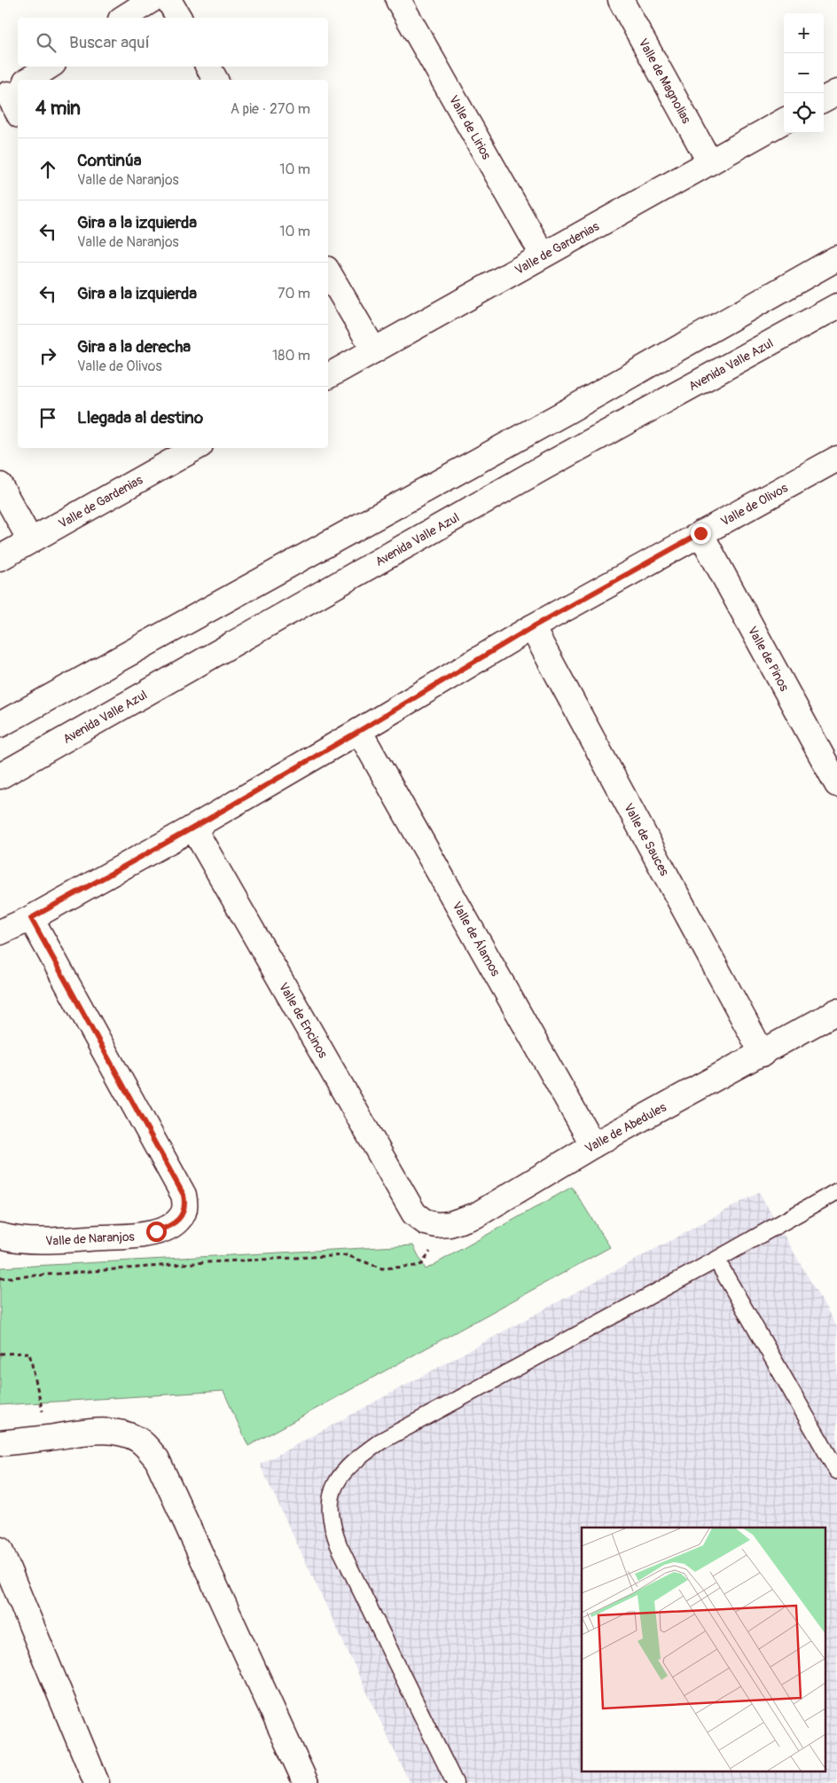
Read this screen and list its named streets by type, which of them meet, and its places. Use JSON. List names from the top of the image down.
{
  "streets": {
    "street": [
      "Valle de Magnolias",
      "Valle de Lirios",
      "Valle de Gardenias",
      "Avenida Valle Azul",
      "Valle de Olivos",
      "Valle de Pinos",
      "Valle de Sauces",
      "Valle de Álamos",
      "Valle de Encinos",
      "Valle de Abedules",
      "Valle de Naranjos"
    ]
  },
  "crossings": [
    ["Valle de Magnolias", "Valle de Gardenias"],
    ["Valle de Lirios", "Valle de Gardenias"],
    ["Valle de Olivos", "Valle de Pinos"],
    ["Valle de Olivos", "Valle de Sauces"],
    ["Valle de Olivos", "Valle de Álamos"],
    ["Valle de Olivos", "Valle de Encinos"],
    ["Valle de Olivos", "Valle de Naranjos"],
    ["Valle de Sauces", "Valle de Abedules"],
    ["Valle de Álamos", "Valle de Abedules"],
    ["Valle de Encinos", "Valle de Abedules"]
  ],
  "page": {
    "map_buttons": ["+", "−"],
    "search": "Buscar aquí",
    "heading": ["4 min", "A pie · 270 m"],
    "list": [
      ["Continúa", "Valle de Naranjos", "10 m"],
      ["Gira a la izquierda", "Valle de Naranjos", "10 m"],
      ["Gira a la izquierda", "70 m"],
      ["Gira a la derecha", "Valle de Olivos", "180 m"],
      "Llegada al destino"
    ]
  }
}
